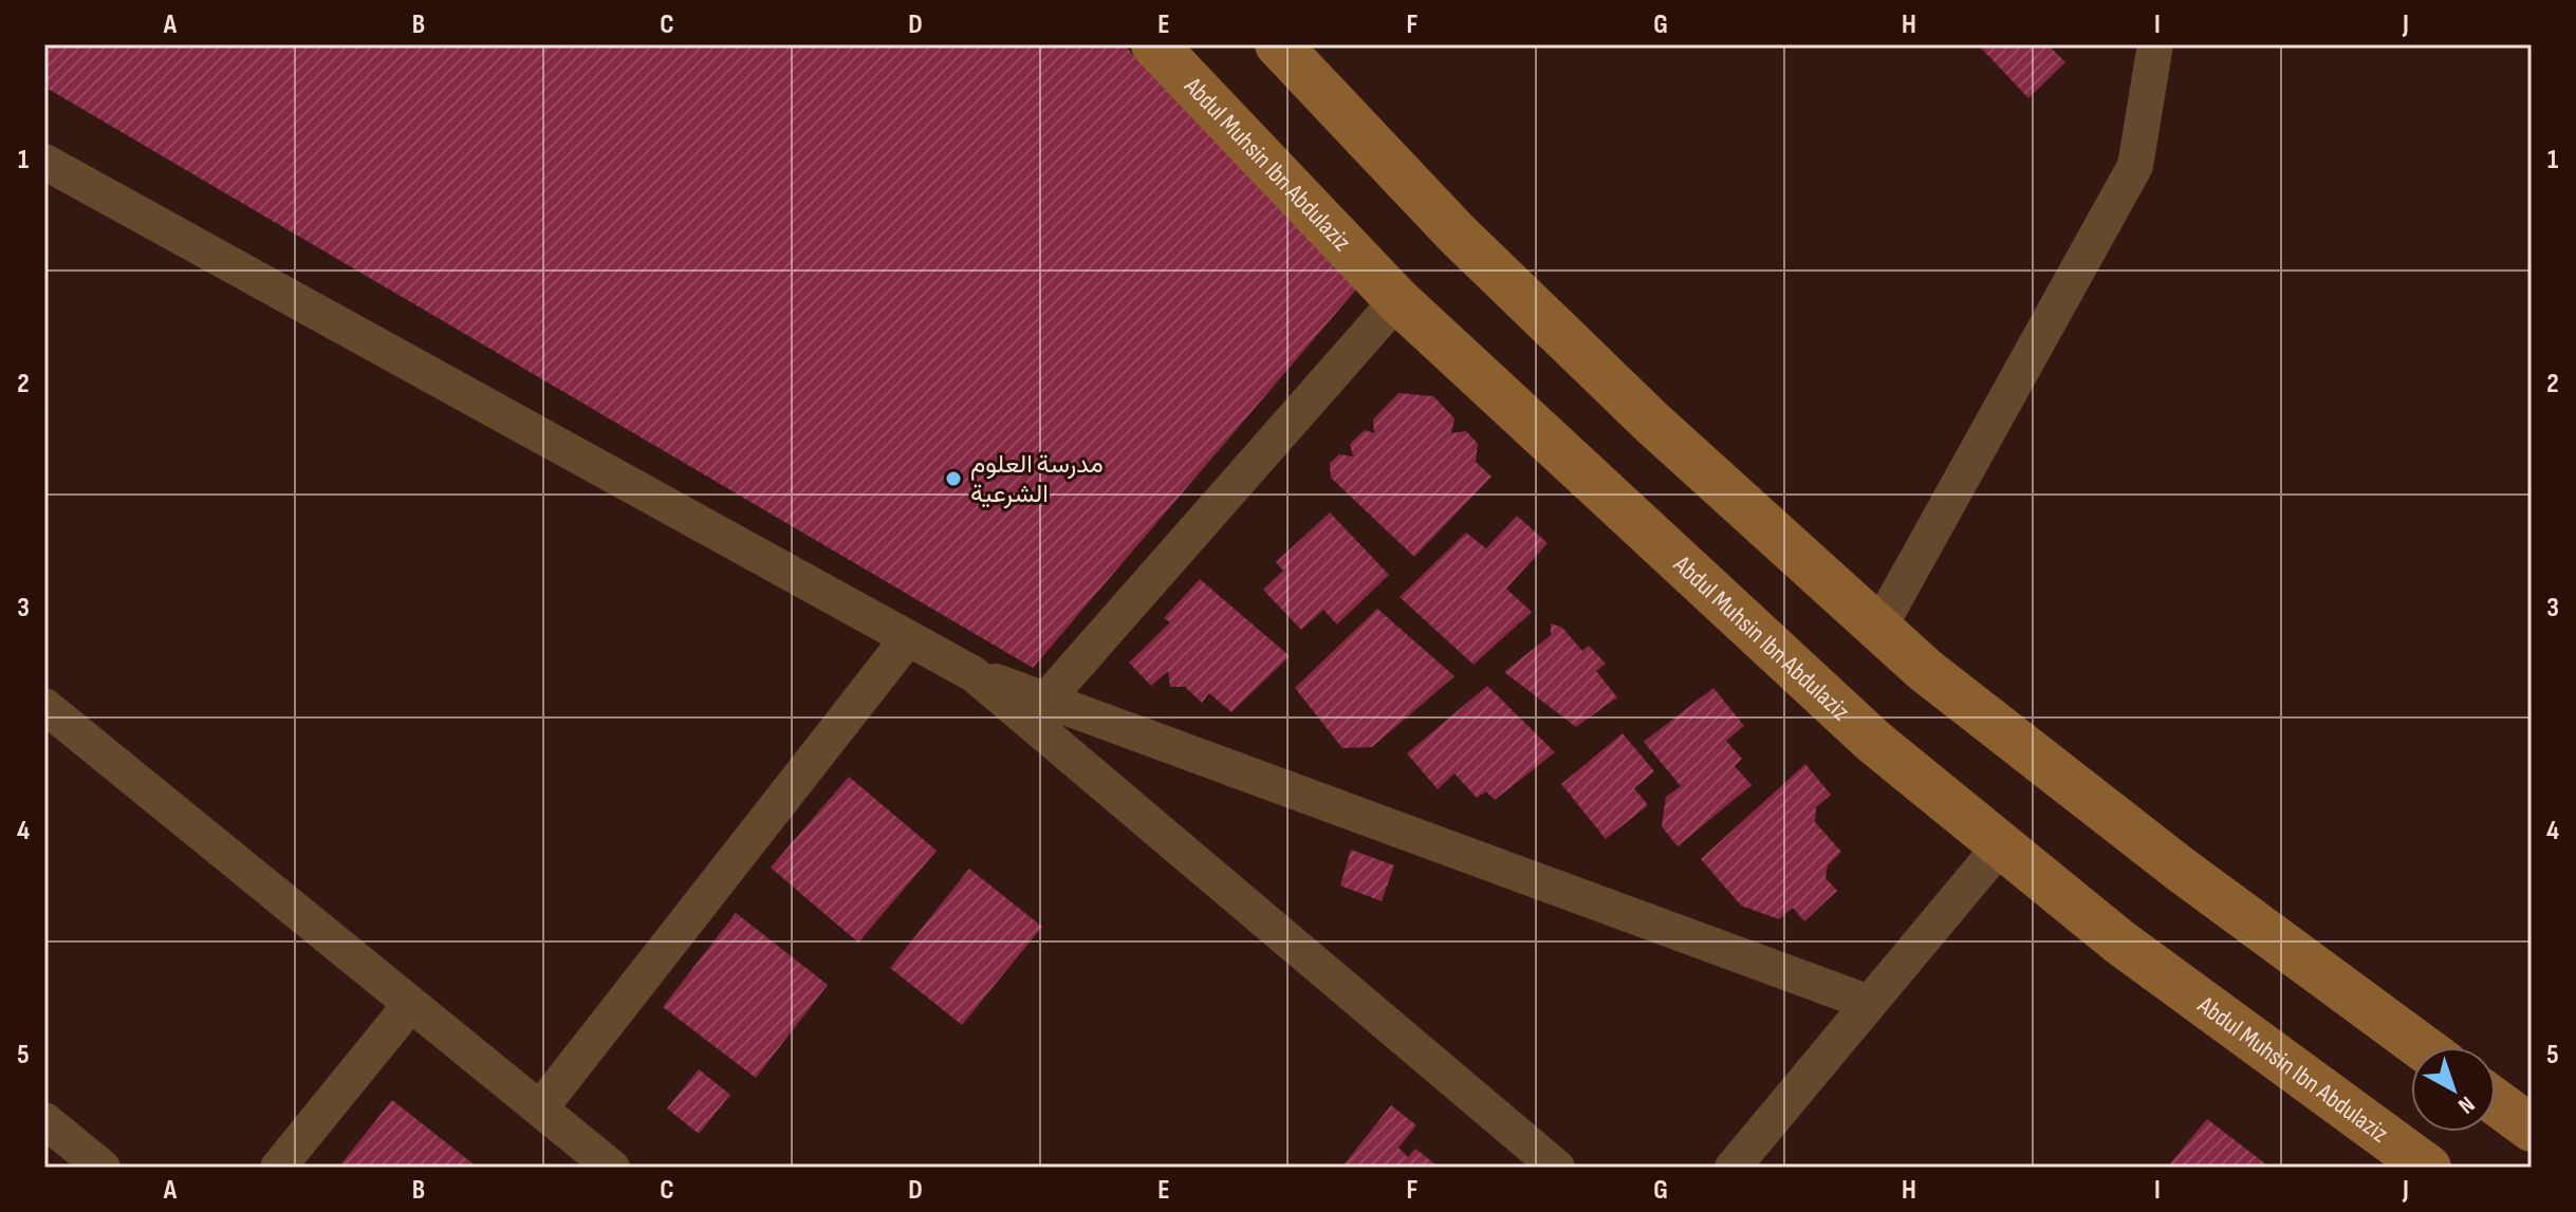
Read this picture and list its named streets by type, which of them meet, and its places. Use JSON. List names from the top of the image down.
{
  "streets": {
    "main road": ["Abdul Muhsin Ibn Abdulaziz"]
  },
  "places": ["مدرسة العلوم الشرعية"],
  "north": "bottom right",
  "grid": {
    "columns": [
      "A",
      "B",
      "C",
      "D",
      "E",
      "F",
      "G",
      "H",
      "I",
      "J"
    ],
    "rows": [
      "1",
      "2",
      "3",
      "4",
      "5"
    ]
  }
}
